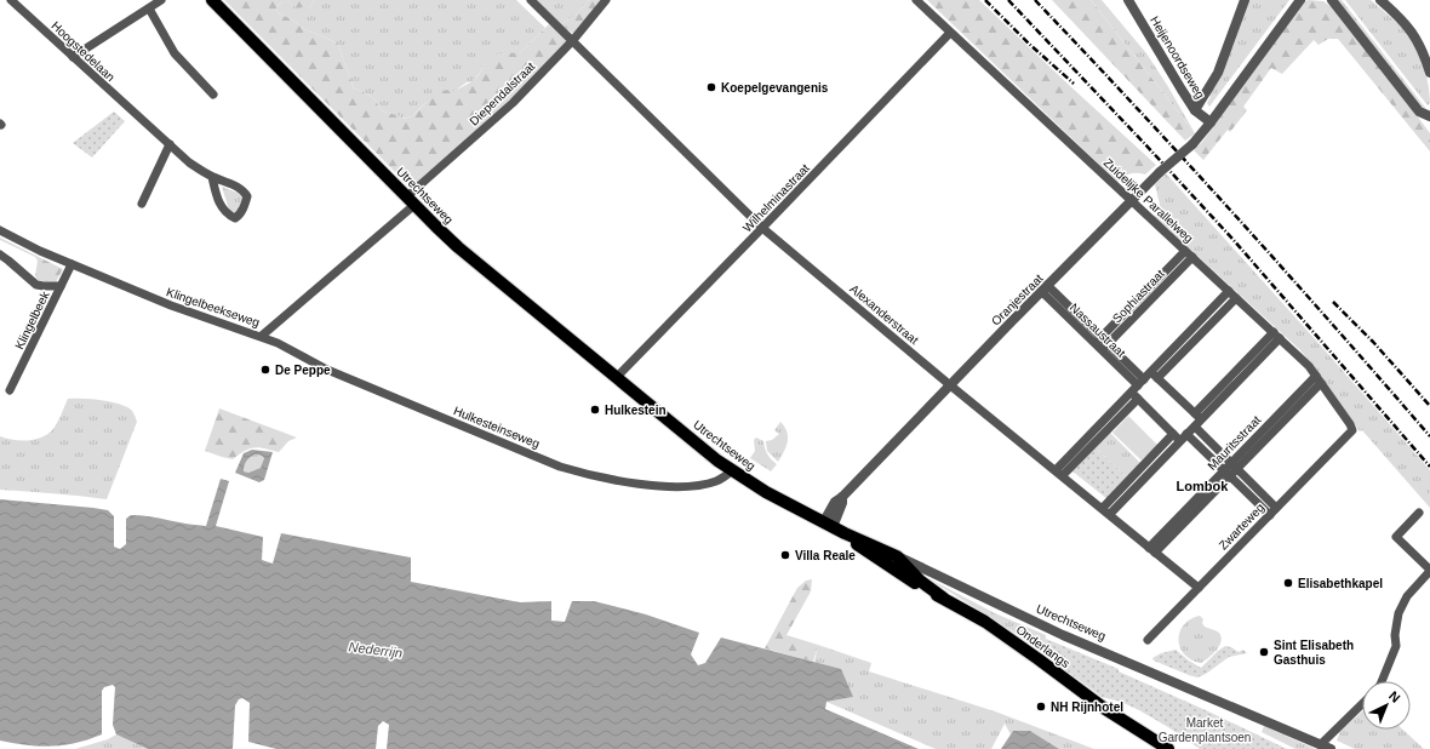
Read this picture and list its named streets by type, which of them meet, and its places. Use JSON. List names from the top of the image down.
{
  "streets": {
    "main road": ["Utrechtseweg", "Onderlangs"],
    "street": [
      "Hoogstedelaan",
      "Heijenoordseweg",
      "Diependalstraat",
      "Wilhelminastraat",
      "Zuidelijke Parallelweg",
      "Sophiastraat",
      "Oranjestraat",
      "Klingelbeekseweg",
      "Alexanderstraat",
      "Klingelbeek",
      "Nassaustraat",
      "Hulkesteinseweg",
      "Mauritsstraat",
      "Zwarteweg"
    ]
  },
  "crossings": [
    ["Heijenoordseweg", "Oranjestraat"],
    ["Diependalstraat", "Utrechtseweg"],
    ["Diependalstraat", "Klingelbeekseweg"],
    ["Diependalstraat", "Alexanderstraat"],
    ["Utrechtseweg", "Wilhelminastraat"],
    ["Utrechtseweg", "Oranjestraat"],
    ["Utrechtseweg", "Klingelbeekseweg"],
    ["Utrechtseweg", "Hulkesteinseweg"],
    ["Utrechtseweg", "Onderlangs"],
    ["Wilhelminastraat", "Zuidelijke Parallelweg"],
    ["Wilhelminastraat", "Alexanderstraat"],
    ["Zuidelijke Parallelweg", "Sophiastraat"],
    ["Zuidelijke Parallelweg", "Oranjestraat"],
    ["Zuidelijke Parallelweg", "Mauritsstraat"],
    ["Zuidelijke Parallelweg", "Zwarteweg"],
    ["Sophiastraat", "Nassaustraat"],
    ["Oranjestraat", "Alexanderstraat"],
    ["Oranjestraat", "Nassaustraat"],
    ["Oranjestraat", "Onderlangs"],
    ["Klingelbeekseweg", "Klingelbeek"],
    ["Klingelbeekseweg", "Hulkesteinseweg"],
    ["Alexanderstraat", "Mauritsstraat"],
    ["Alexanderstraat", "Zwarteweg"]
  ],
  "districts": ["Lombok"],
  "water": ["Nederrijn"],
  "parks": ["Market Gardenplantsoen"],
  "places": [
    "Koepelgevangenis",
    "De Peppe",
    "Hulkestein",
    "Villa Reale",
    "Elisabethkapel",
    "Sint Elisabeth Gasthuis",
    "NH Rijnhotel"
  ],
  "north": "top right"
}
